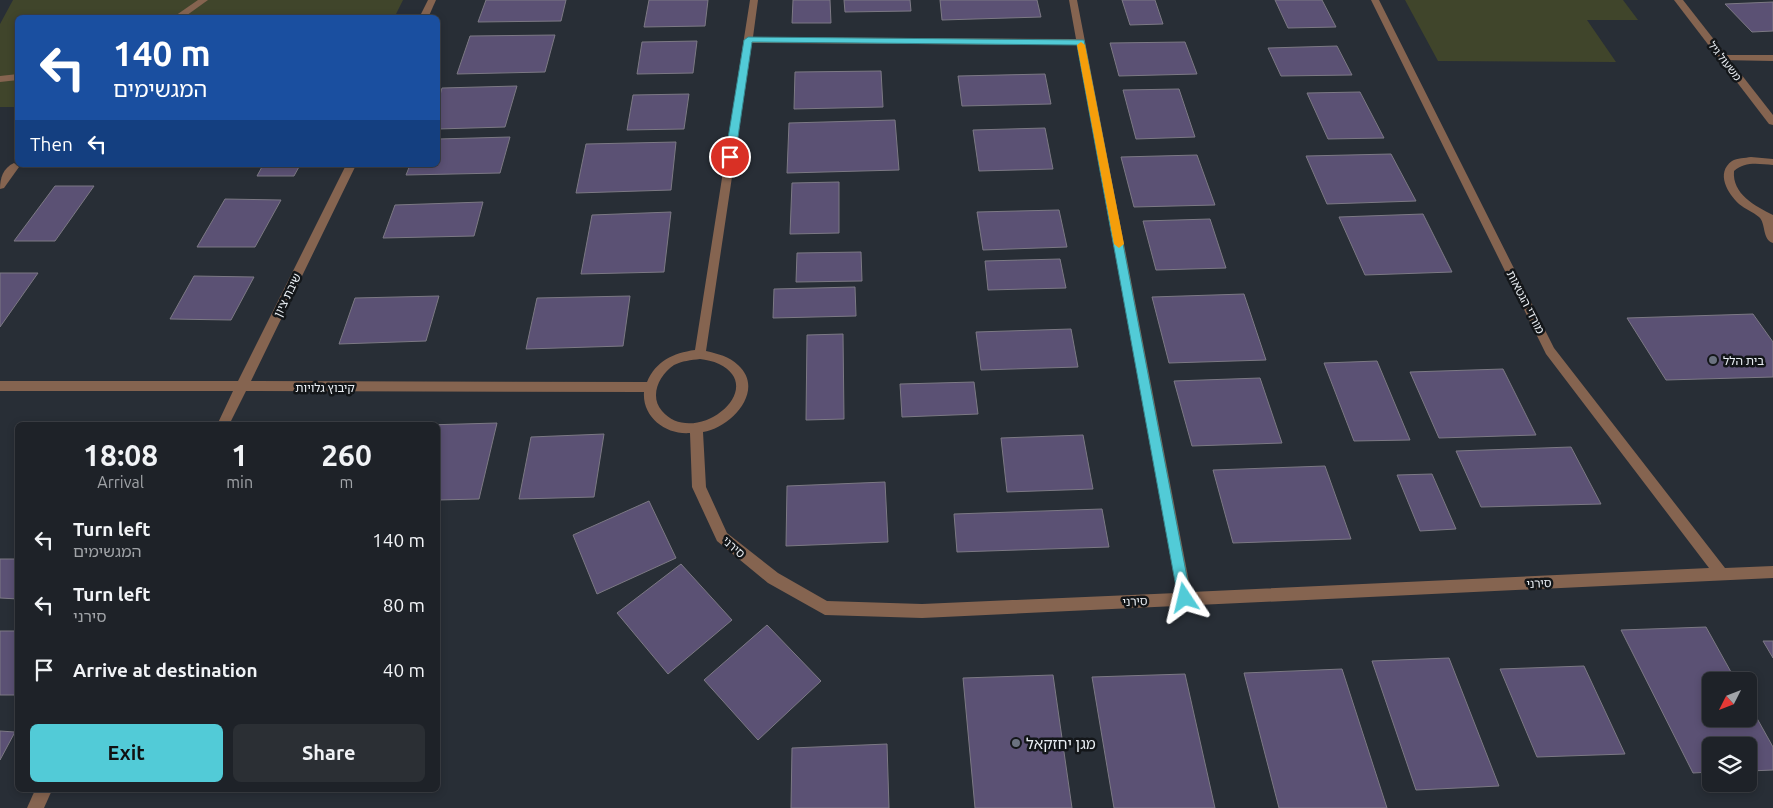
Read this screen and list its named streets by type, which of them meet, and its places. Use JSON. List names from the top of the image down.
{
  "streets": {
    "street": [
      "משעול גיל",
      "שיבת ציון",
      "מורדי הגטאות",
      "קיבוץ גלויות",
      "סירני"
    ]
  },
  "crossings": [
    ["שיבת ציון", "קיבוץ גלויות"],
    ["מורדי הגטאות", "סירני"],
    ["קיבוץ גלויות", "סירני"]
  ],
  "places": ["בית הלל", "מגן יחזקאל"],
  "north": "bottom left",
  "page": {
    "turn": ["140 m", "המגשימים"],
    "then": "Then",
    "eta": [
      "18:08",
      "Arrival",
      "1",
      "min",
      "260",
      "m"
    ],
    "list": [
      {
        "name": "Turn left",
        "note": "המגשימים",
        "value": "140 m"
      },
      {
        "name": "Turn left",
        "note": "סירני",
        "value": "80 m"
      },
      {
        "name": "Arrive at destination",
        "value": "40 m"
      }
    ],
    "buttons": ["Exit", "Share"]
  }
}
